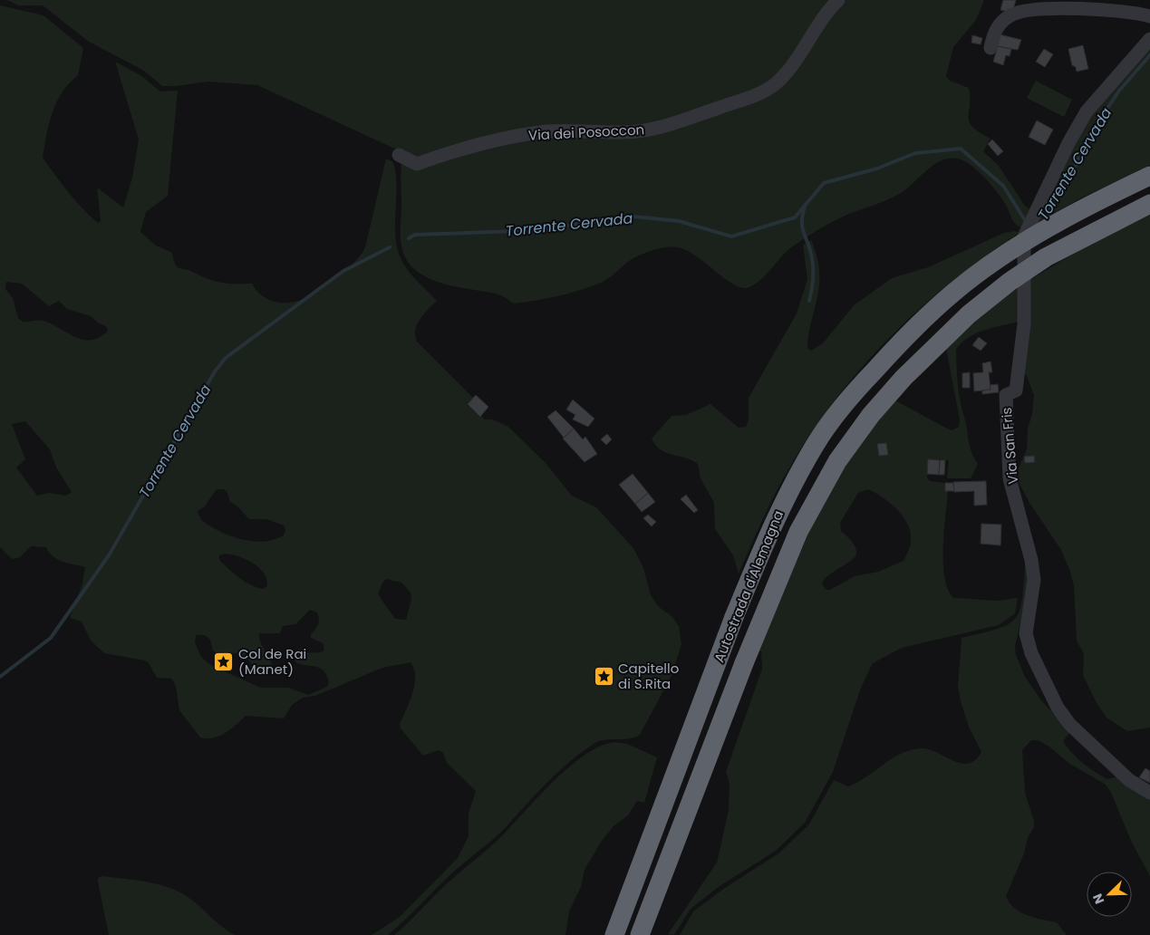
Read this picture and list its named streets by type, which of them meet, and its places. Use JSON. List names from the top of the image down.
{
  "streets": {
    "highway": ["Autostrada d'Alemagna"],
    "street": ["Via dei Posoccon", "Via San Fris"]
  },
  "water": ["Torrente Cervada"],
  "places": {
    "place": ["Col de Rai (Manet)", "Capitello di S.Rita"]
  },
  "north": "bottom left"
}
